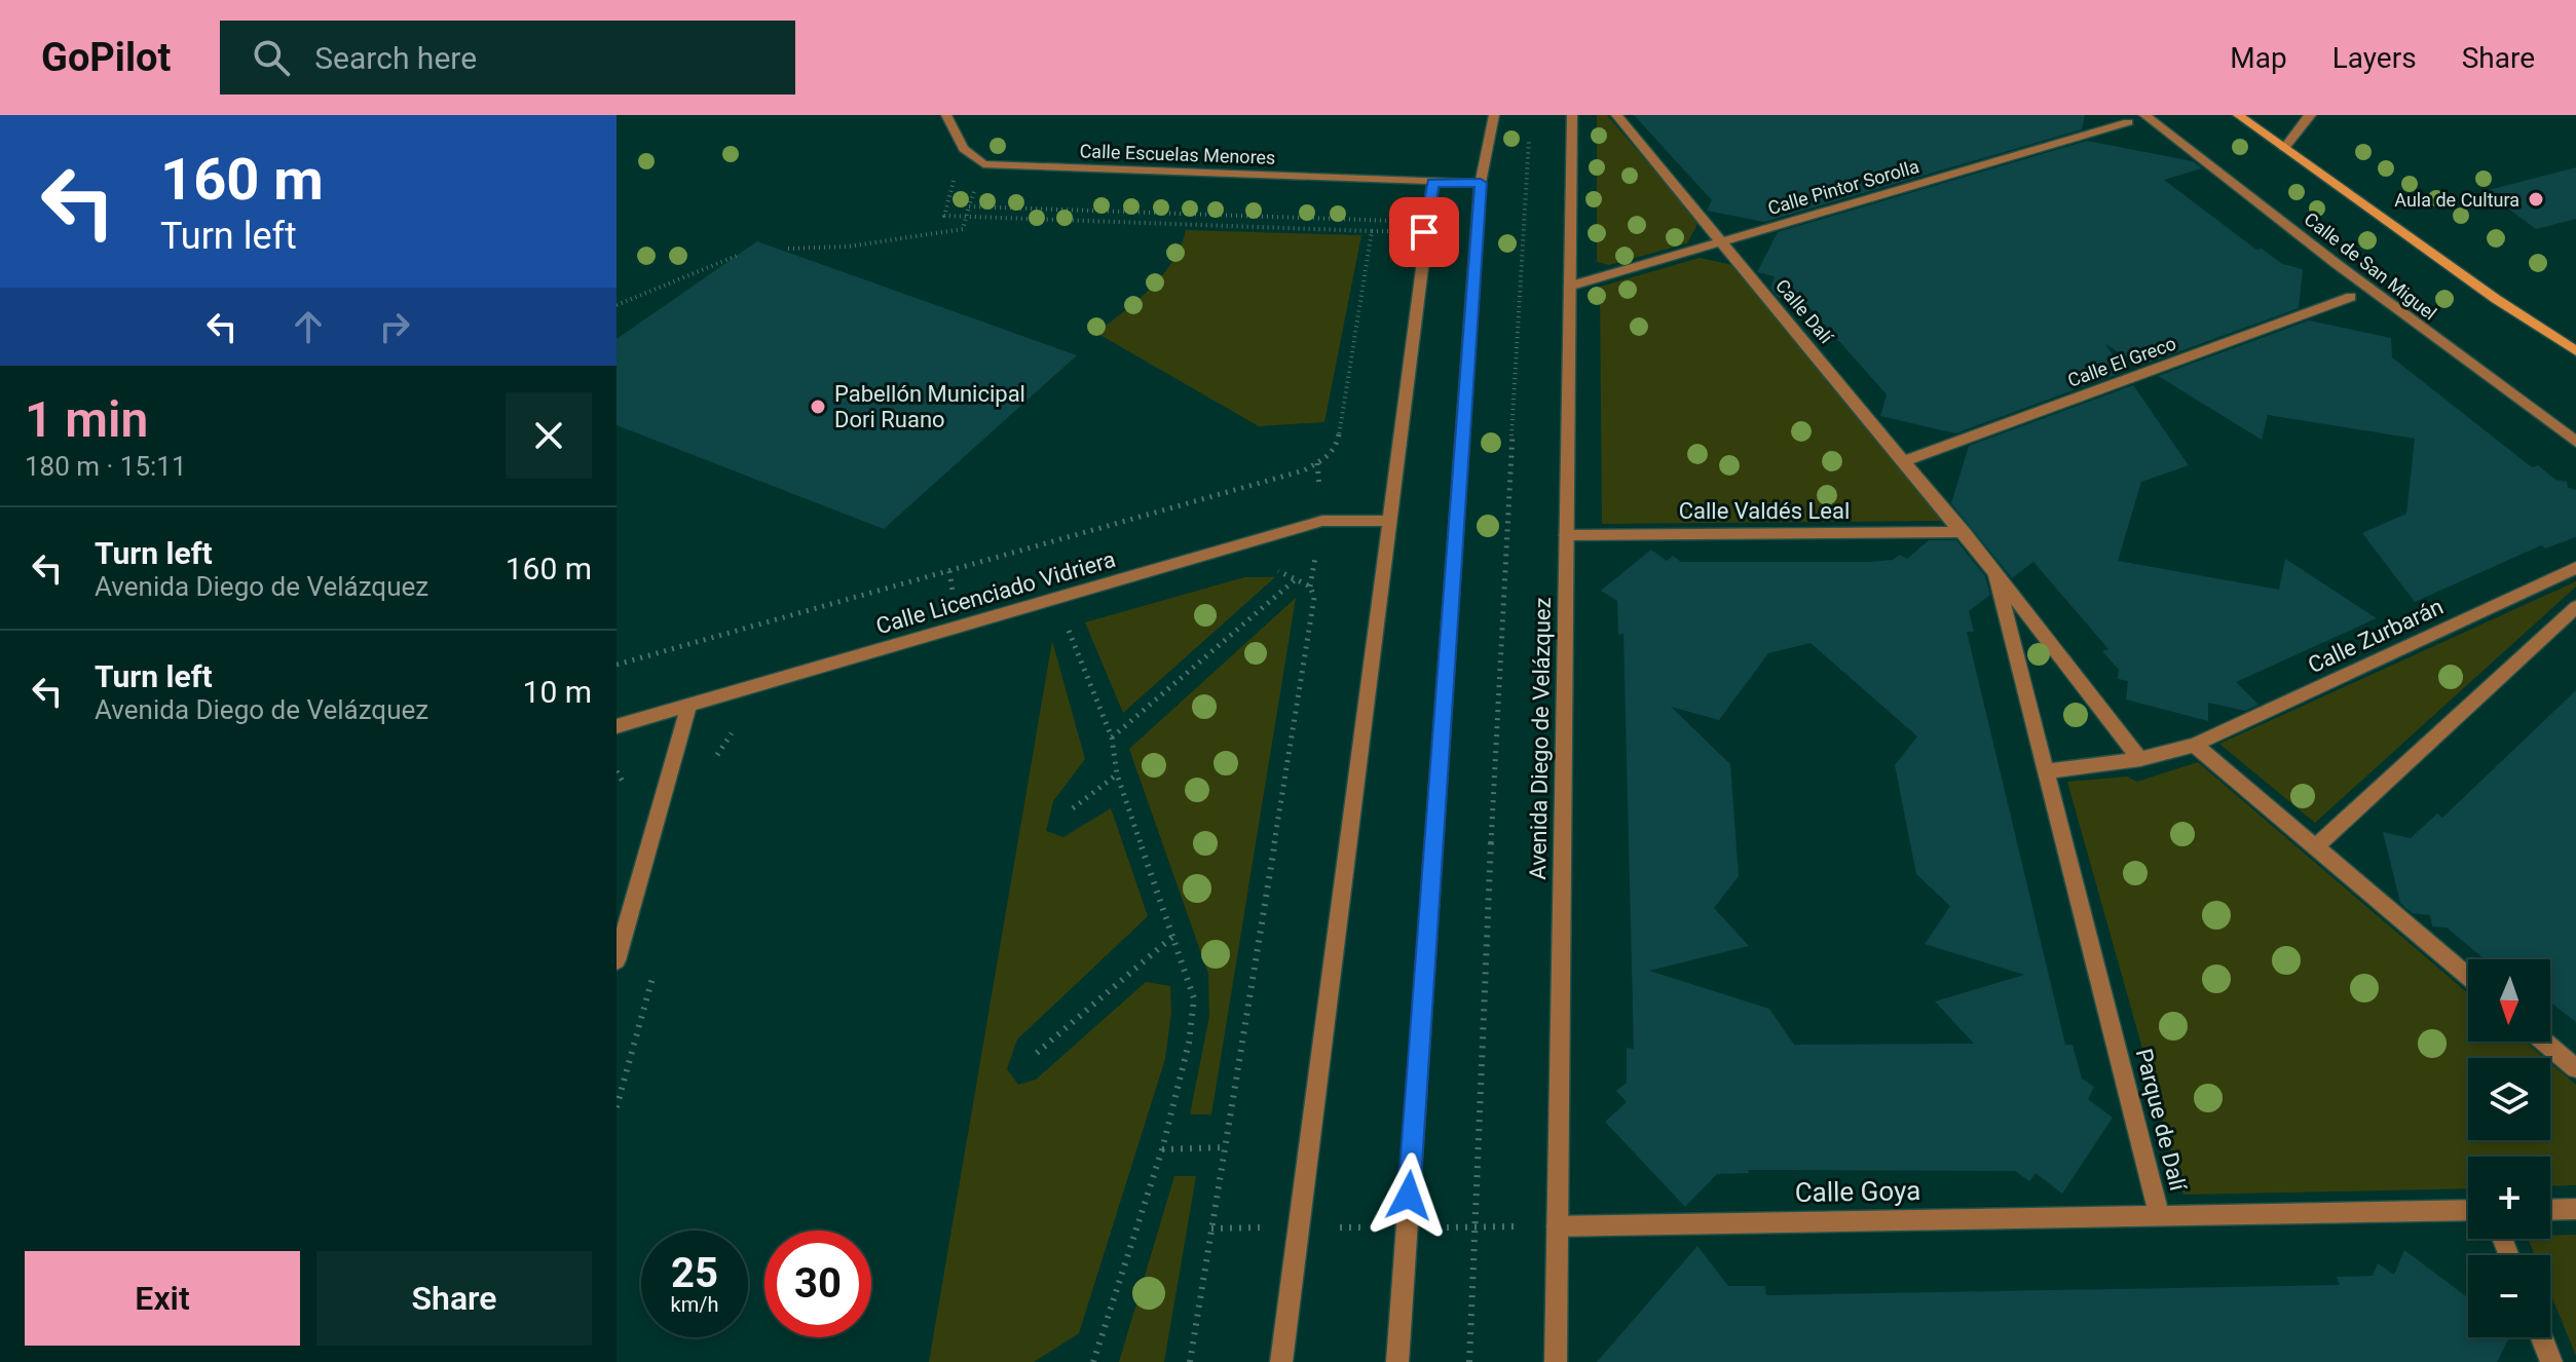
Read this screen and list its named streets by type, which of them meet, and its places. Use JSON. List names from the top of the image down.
{
  "streets": {
    "main road": ["Calle de San Miguel"],
    "street": [
      "Calle Escuelas Menores",
      "Calle Pintor Sorolla",
      "Calle Dalí",
      "Calle El Greco",
      "Calle Valdés Leal",
      "Calle Licenciado Vidriera",
      "Calle Zurbarán",
      "Avenida Diego de Velázquez",
      "Parque de Dalí",
      "Calle Goya"
    ]
  },
  "crossings": [
    ["Calle Pintor Sorolla", "Calle Dalí"],
    ["Calle Pintor Sorolla", "Avenida Diego de Velázquez"],
    ["Calle Dalí", "Calle El Greco"],
    ["Calle Dalí", "Calle Valdés Leal"],
    ["Calle Dalí", "Parque de Dalí"],
    ["Calle Valdés Leal", "Avenida Diego de Velázquez"],
    ["Calle Valdés Leal", "Parque de Dalí"],
    ["Avenida Diego de Velázquez", "Calle Goya"],
    ["Parque de Dalí", "Calle Goya"]
  ],
  "places": ["Aula de Cultura", "Pabellón Municipal Dori Ruano"],
  "north": "bottom",
  "page": {
    "header": "GoPilot",
    "search": "Search here",
    "nav": ["Map", "Layers", "Share"],
    "turn": ["160 m", "Turn left"],
    "heading": ["1 min", "180 m · 15:11"],
    "list": [
      {
        "name": "Turn left",
        "note": "Avenida Diego de Velázquez",
        "value": "160 m"
      },
      {
        "name": "Turn left",
        "note": "Avenida Diego de Velázquez",
        "value": "10 m"
      }
    ],
    "map_buttons": ["+", "−"],
    "speed": "25 km/h",
    "limit": "30",
    "buttons": ["Exit", "Share"]
  }
}
